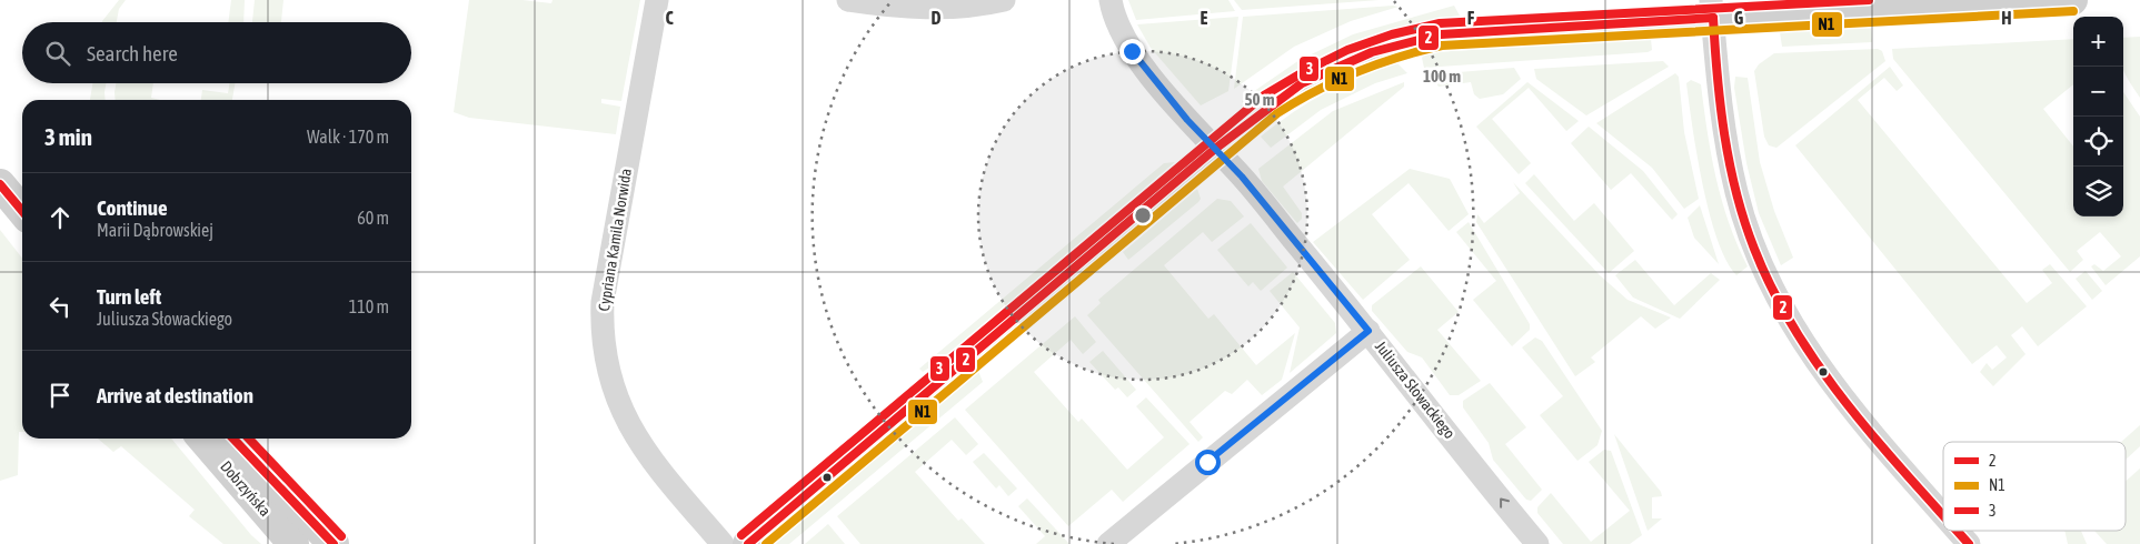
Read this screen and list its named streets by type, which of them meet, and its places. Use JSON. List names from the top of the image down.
{
  "streets": {
    "street": ["Cypriana Kamila Norwida", "Juliusza Słowackiego", "Dobrzyńska"]
  },
  "one_way": ["Juliusza Słowackiego"],
  "lines": ["transit line 3", "transit line N1", "transit line 2"],
  "legend": ["2", "N1", "3"],
  "page": {
    "map_buttons": ["+", "−"],
    "search": "Search here",
    "heading": ["3 min", "Walk · 170 m"],
    "list": [
      ["Continue", "Marii Dąbrowskiej", "60 m"],
      ["Turn left", "Juliusza Słowackiego", "110 m"],
      "Arrive at destination"
    ]
  },
  "grid": {
    "columns": [
      "C",
      "D",
      "E",
      "F",
      "G",
      "H"
    ]
  },
  "rings": ["100 m", "50 m"]
}
